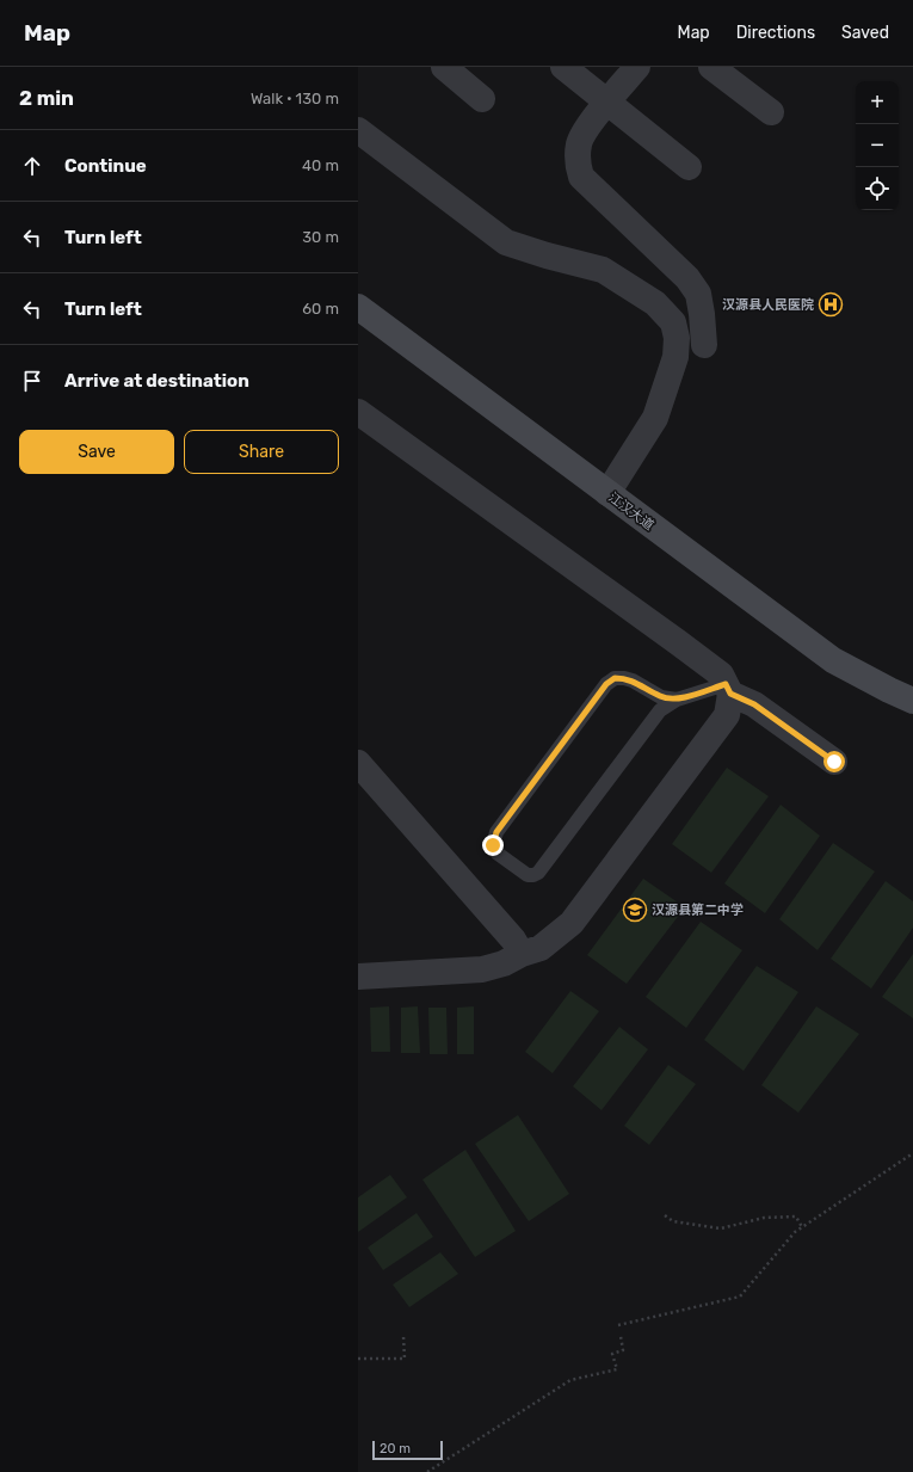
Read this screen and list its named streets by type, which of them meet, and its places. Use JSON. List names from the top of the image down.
{
  "streets": {
    "main road": ["江汉大道"]
  },
  "places": {
    "hospital": ["汉源县人民医院"],
    "school or university": ["汉源县第二中学"]
  },
  "scale_bar": "20 m",
  "page": {
    "header": "Map",
    "nav": ["Map", "Directions", "Saved"],
    "heading": ["2 min", "Walk · 130 m"],
    "map_buttons": ["+", "−"],
    "list": [
      ["Continue", "40 m"],
      ["Turn left", "30 m"],
      ["Turn left", "60 m"],
      "Arrive at destination"
    ],
    "buttons": ["Save", "Share"],
    "scale": "20 m"
  }
}
